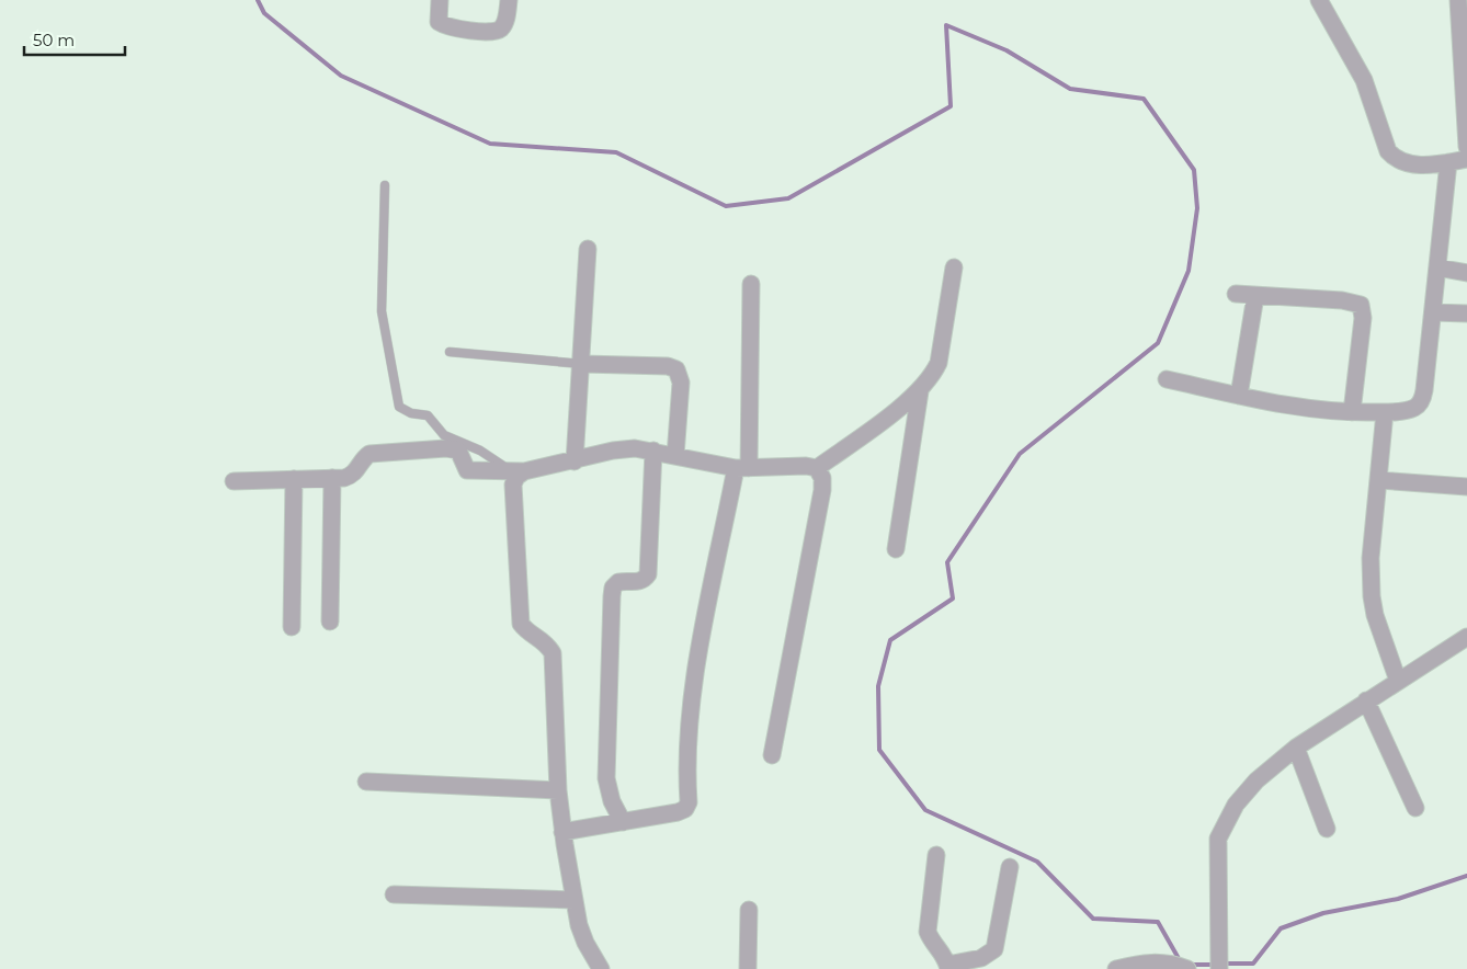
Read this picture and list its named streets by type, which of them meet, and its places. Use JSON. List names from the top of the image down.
{
  "scale_bar": "50 m"
}
